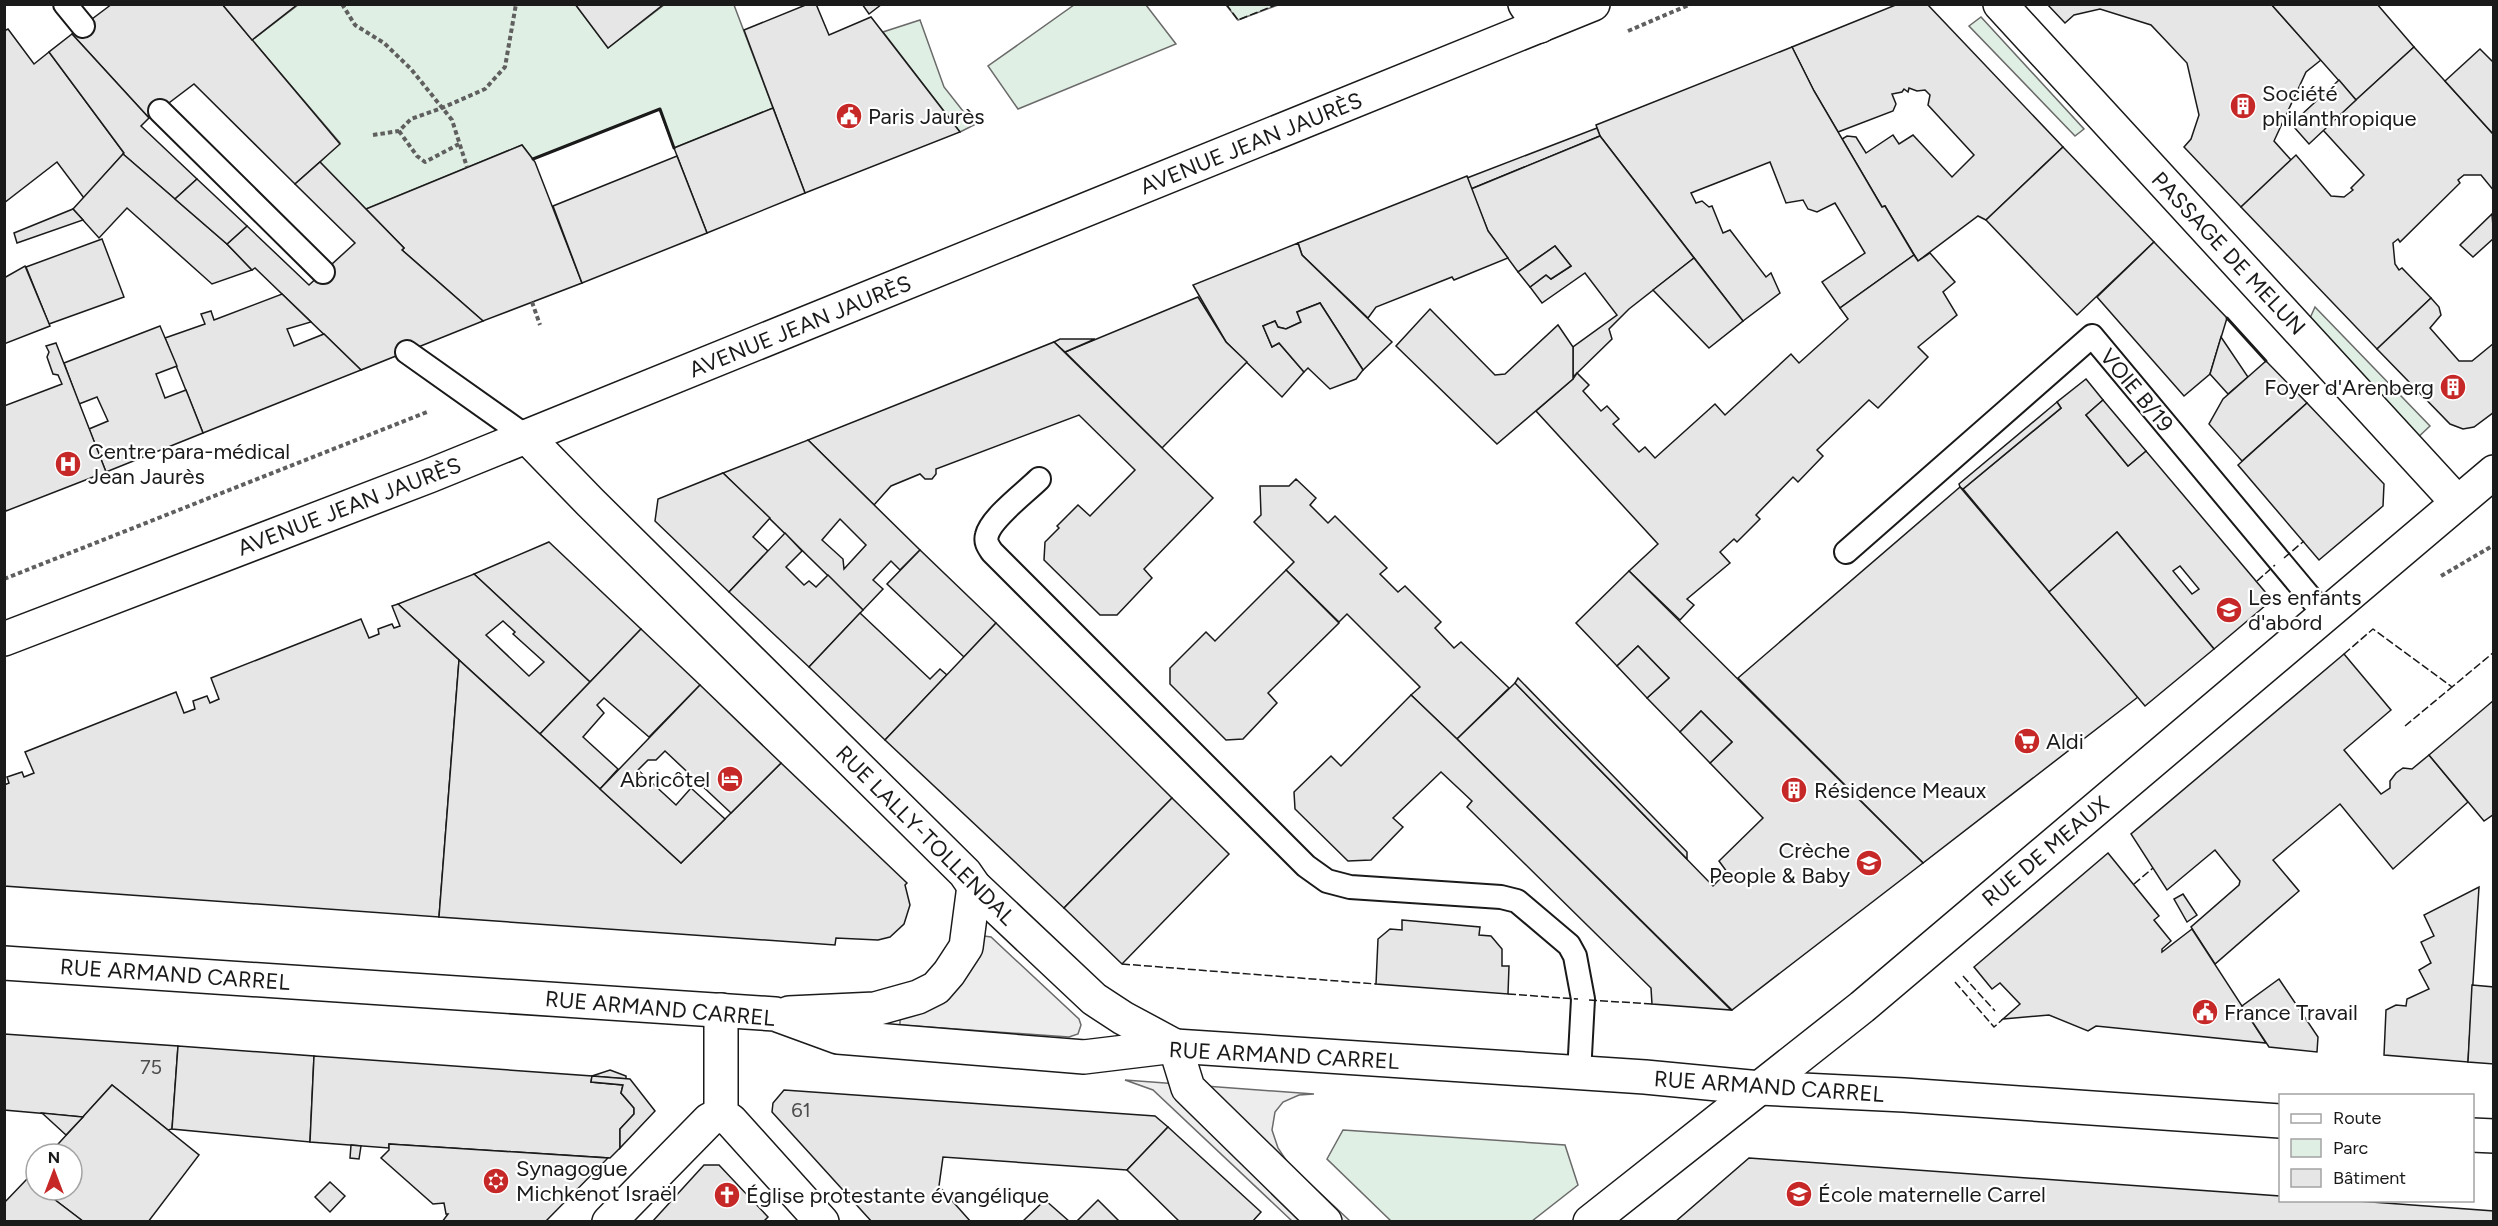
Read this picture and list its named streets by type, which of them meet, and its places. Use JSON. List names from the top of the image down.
{
  "streets": {
    "street": [
      "AVENUE JEAN JAURÈS",
      "PASSAGE DE MELUN",
      "RUE LALLY-TOLLENDAL",
      "RUE DE MEAUX",
      "RUE ARMAND CARREL"
    ],
    "lane": ["VOIE B/19"]
  },
  "crossings": [
    ["AVENUE JEAN JAURÈS", "RUE LALLY-TOLLENDAL"],
    ["PASSAGE DE MELUN", "RUE DE MEAUX"],
    ["VOIE B/19", "RUE DE MEAUX"],
    ["RUE LALLY-TOLLENDAL", "RUE ARMAND CARREL"],
    ["RUE DE MEAUX", "RUE ARMAND CARREL"]
  ],
  "places": {
    "building": ["Société philanthropique", "Foyer d'Arenberg", "Résidence Meaux"],
    "public building": ["Paris Jaurès", "France Travail"],
    "hospital": ["Centre para-médical Jean Jaurès"],
    "school or university": ["Les enfants d'abord", "Crèche People & Baby", "École maternelle Carrel"],
    "supermarket": ["Aldi"],
    "hotel": ["Abricôtel"],
    "synagogue": ["Synagogue Michkenot Israël"],
    "church": ["Église protestante évangélique"]
  },
  "house_numbers": ["75", "61"],
  "legend": ["Route", "Parc", "Bâtiment"],
  "north": "top"
}
